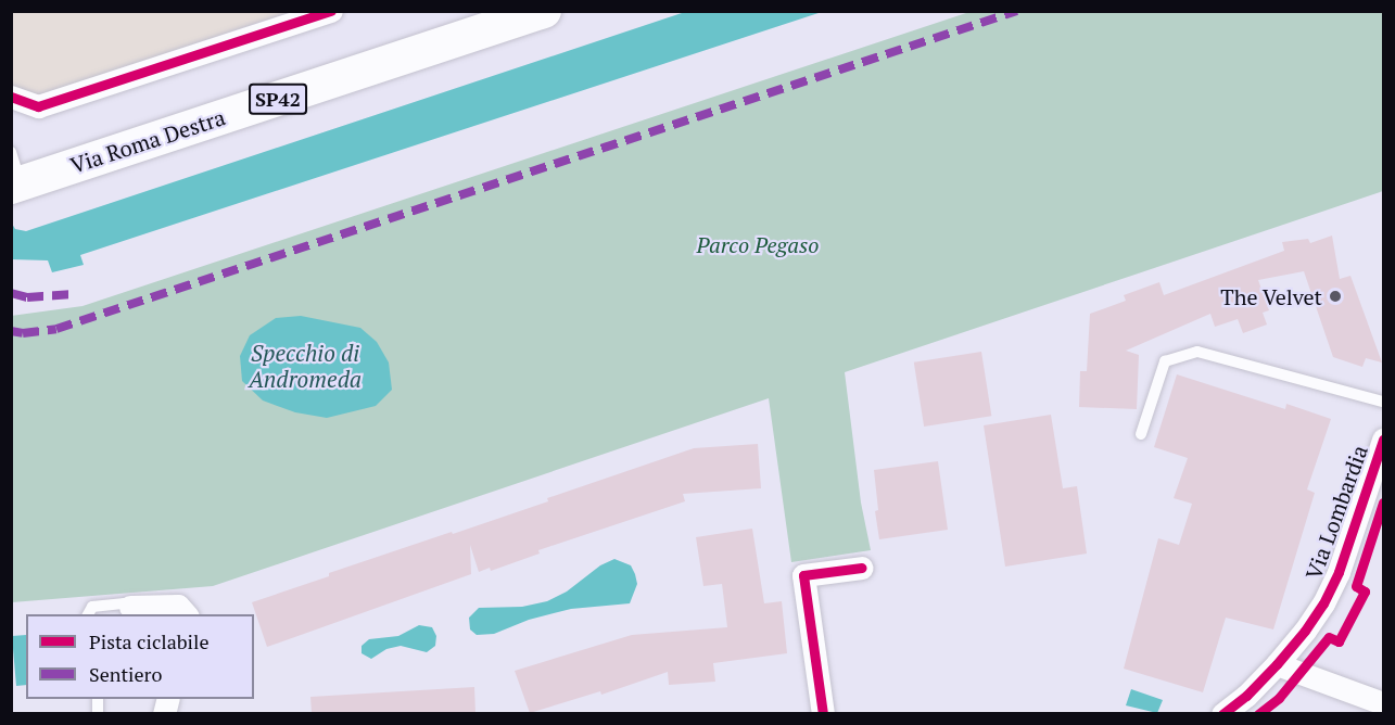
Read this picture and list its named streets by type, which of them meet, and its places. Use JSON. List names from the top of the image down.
{
  "streets": {
    "main road": ["SP42", "Via Roma Destra"],
    "street": ["Via Lombardia"]
  },
  "water": ["Specchio di Andromeda"],
  "parks": ["Parco Pegaso"],
  "places": ["The Velvet"],
  "legend": ["Pista ciclabile", "Sentiero"]
}
